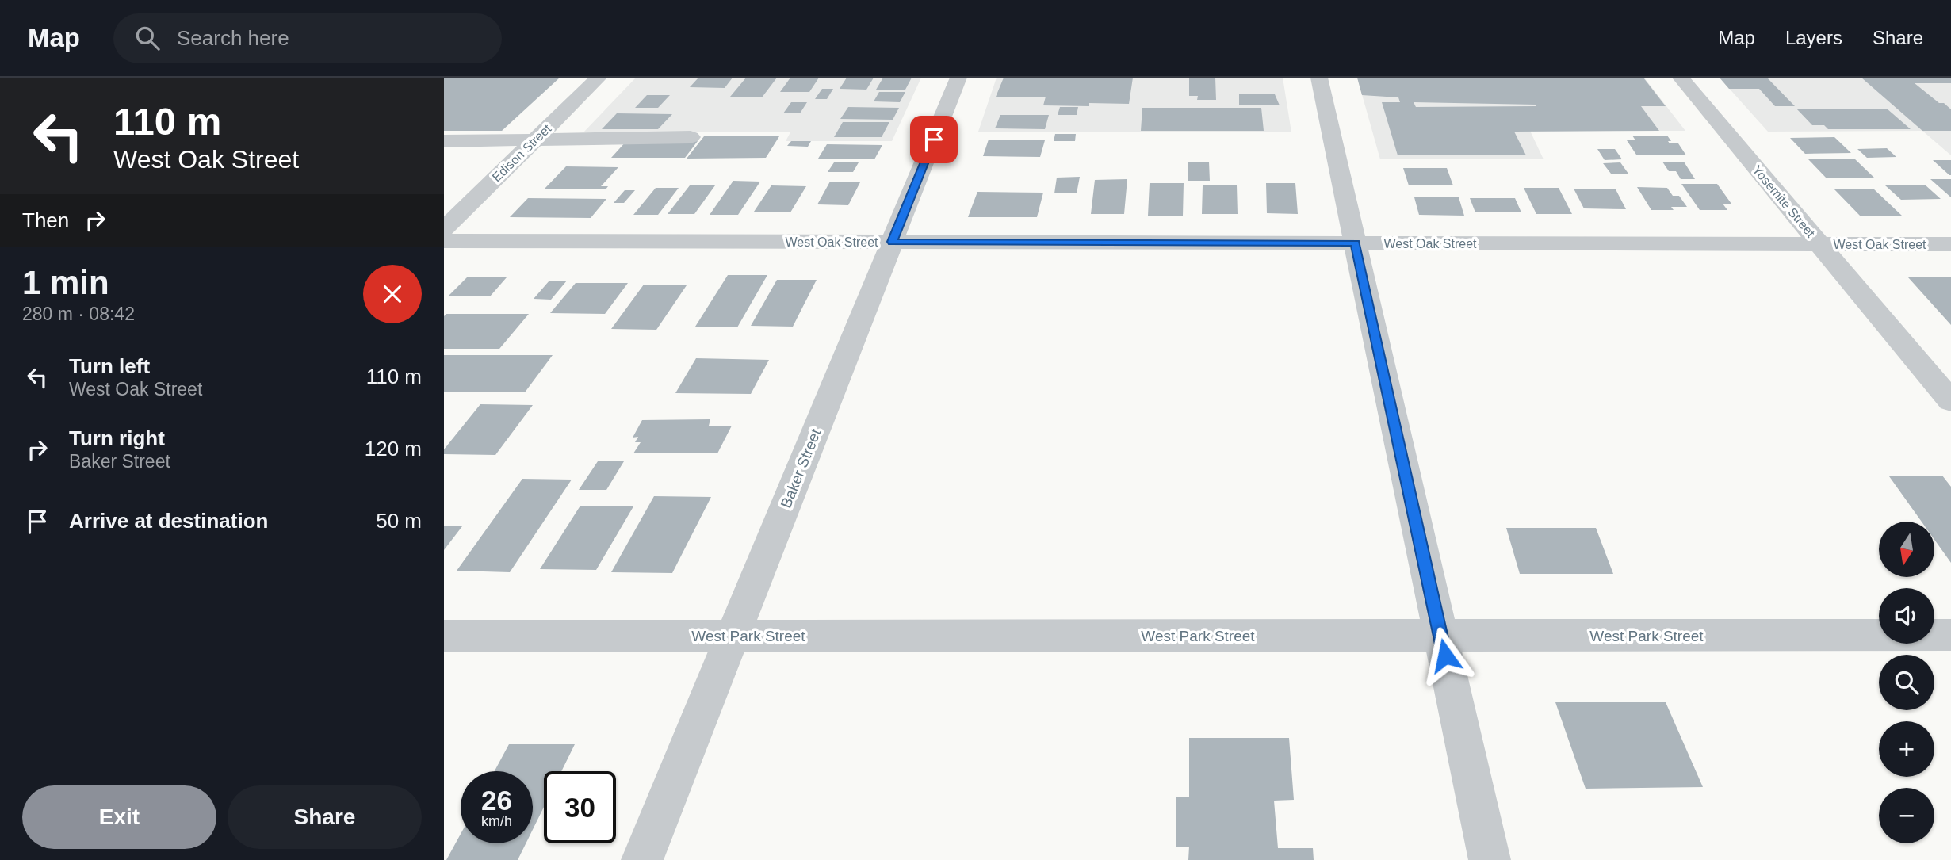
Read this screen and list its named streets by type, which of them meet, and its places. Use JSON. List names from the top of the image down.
{
  "streets": {
    "street": [
      "Edison Street",
      "Yosemite Street",
      "West Oak Street",
      "Baker Street",
      "West Park Street"
    ]
  },
  "crossings": [
    ["Yosemite Street", "West Oak Street"],
    ["West Oak Street", "Baker Street"],
    ["Baker Street", "West Park Street"]
  ],
  "north": "bottom",
  "page": {
    "header": "Map",
    "search": "Search here",
    "nav": ["Map", "Layers", "Share"],
    "turn": ["110 m", "West Oak Street"],
    "then": "Then",
    "heading": ["1 min", "280 m · 08:42"],
    "list": [
      {
        "name": "Turn left",
        "note": "West Oak Street",
        "value": "110 m"
      },
      {
        "name": "Turn right",
        "note": "Baker Street",
        "value": "120 m"
      },
      {
        "name": "Arrive at destination",
        "value": "50 m"
      }
    ],
    "map_buttons": ["+", "−"],
    "speed": "26 km/h",
    "limit": "30",
    "buttons": ["Exit", "Share"]
  }
}
